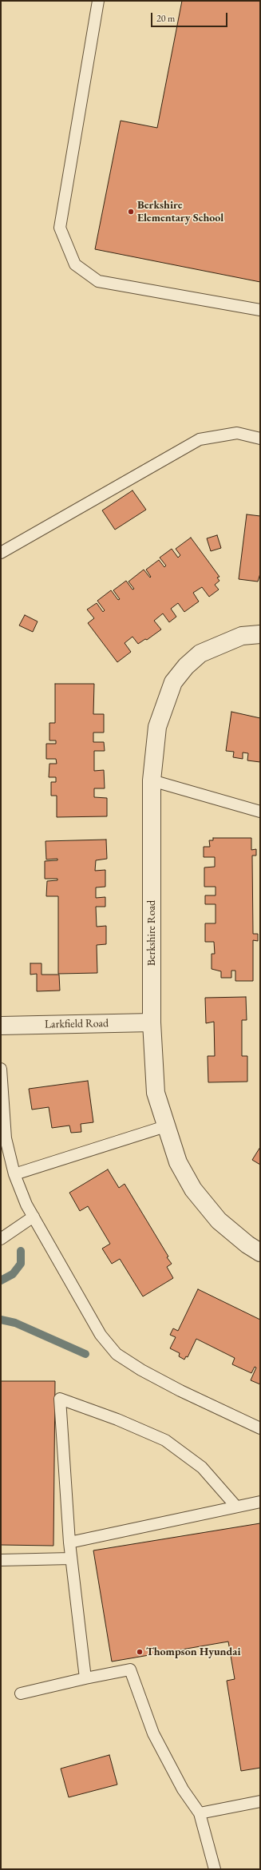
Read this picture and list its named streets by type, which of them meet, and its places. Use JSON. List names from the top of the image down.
{
  "streets": {
    "street": ["Berkshire Road", "Larkfield Road"]
  },
  "crossings": [
    ["Berkshire Road", "Larkfield Road"]
  ],
  "places": ["Berkshire Elementary School", "Thompson Hyundai"],
  "scale_bar": "20 m"
}
